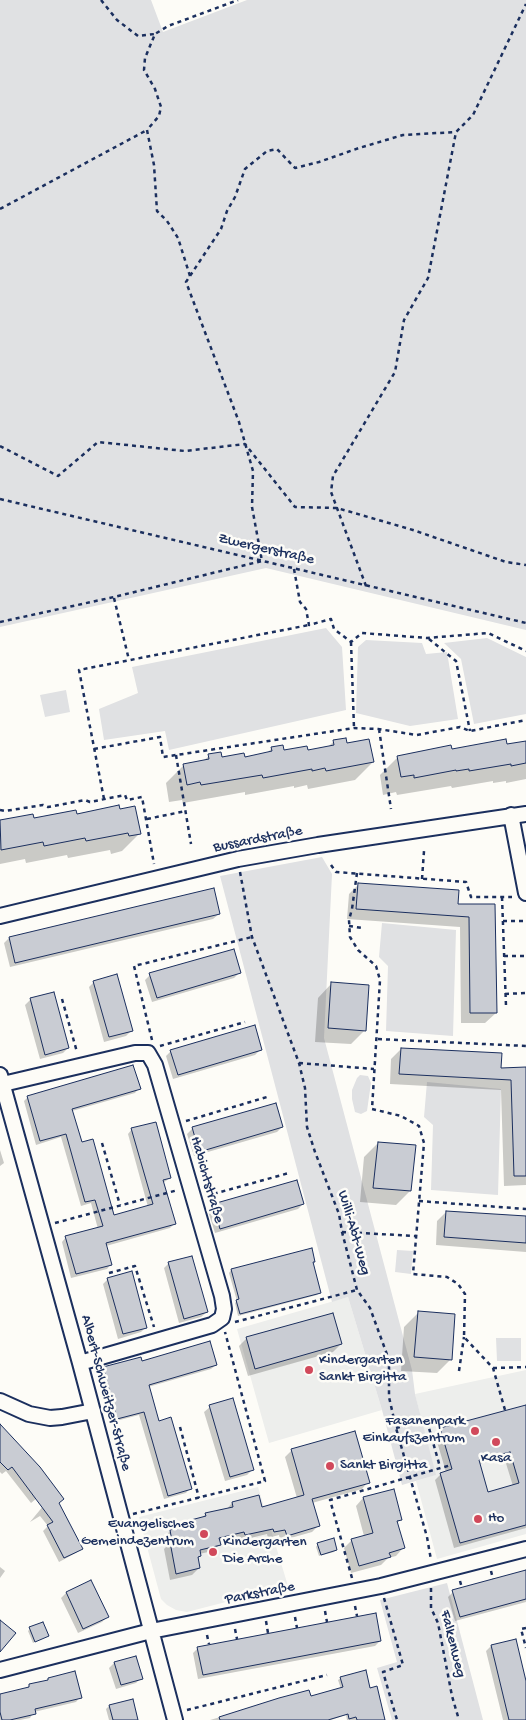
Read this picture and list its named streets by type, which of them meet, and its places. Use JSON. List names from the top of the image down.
{
  "streets": {
    "street": [
      "Bussardstraße",
      "Habichtstraße",
      "Albert-Schweitzer-Straße",
      "Parkstraße"
    ],
    "path": ["Zwergerstraße", "Willi-Abt-Weg", "Falkenweg"]
  },
  "crossings": [
    ["Willi-Abt-Weg", "Parkstraße"],
    ["Willi-Abt-Weg", "Falkenweg"],
    ["Albert-Schweitzer-Straße", "Parkstraße"],
    ["Parkstraße", "Falkenweg"]
  ],
  "places": [
    "Kindergarten Sankt Birgitta",
    "Fasanenpark Einkaufszentrum",
    "Kasa",
    "Sankt Birgitta",
    "Ho",
    "Evangelisches Gemeindezentrum",
    "Kindergarten Die Arche"
  ]
}
